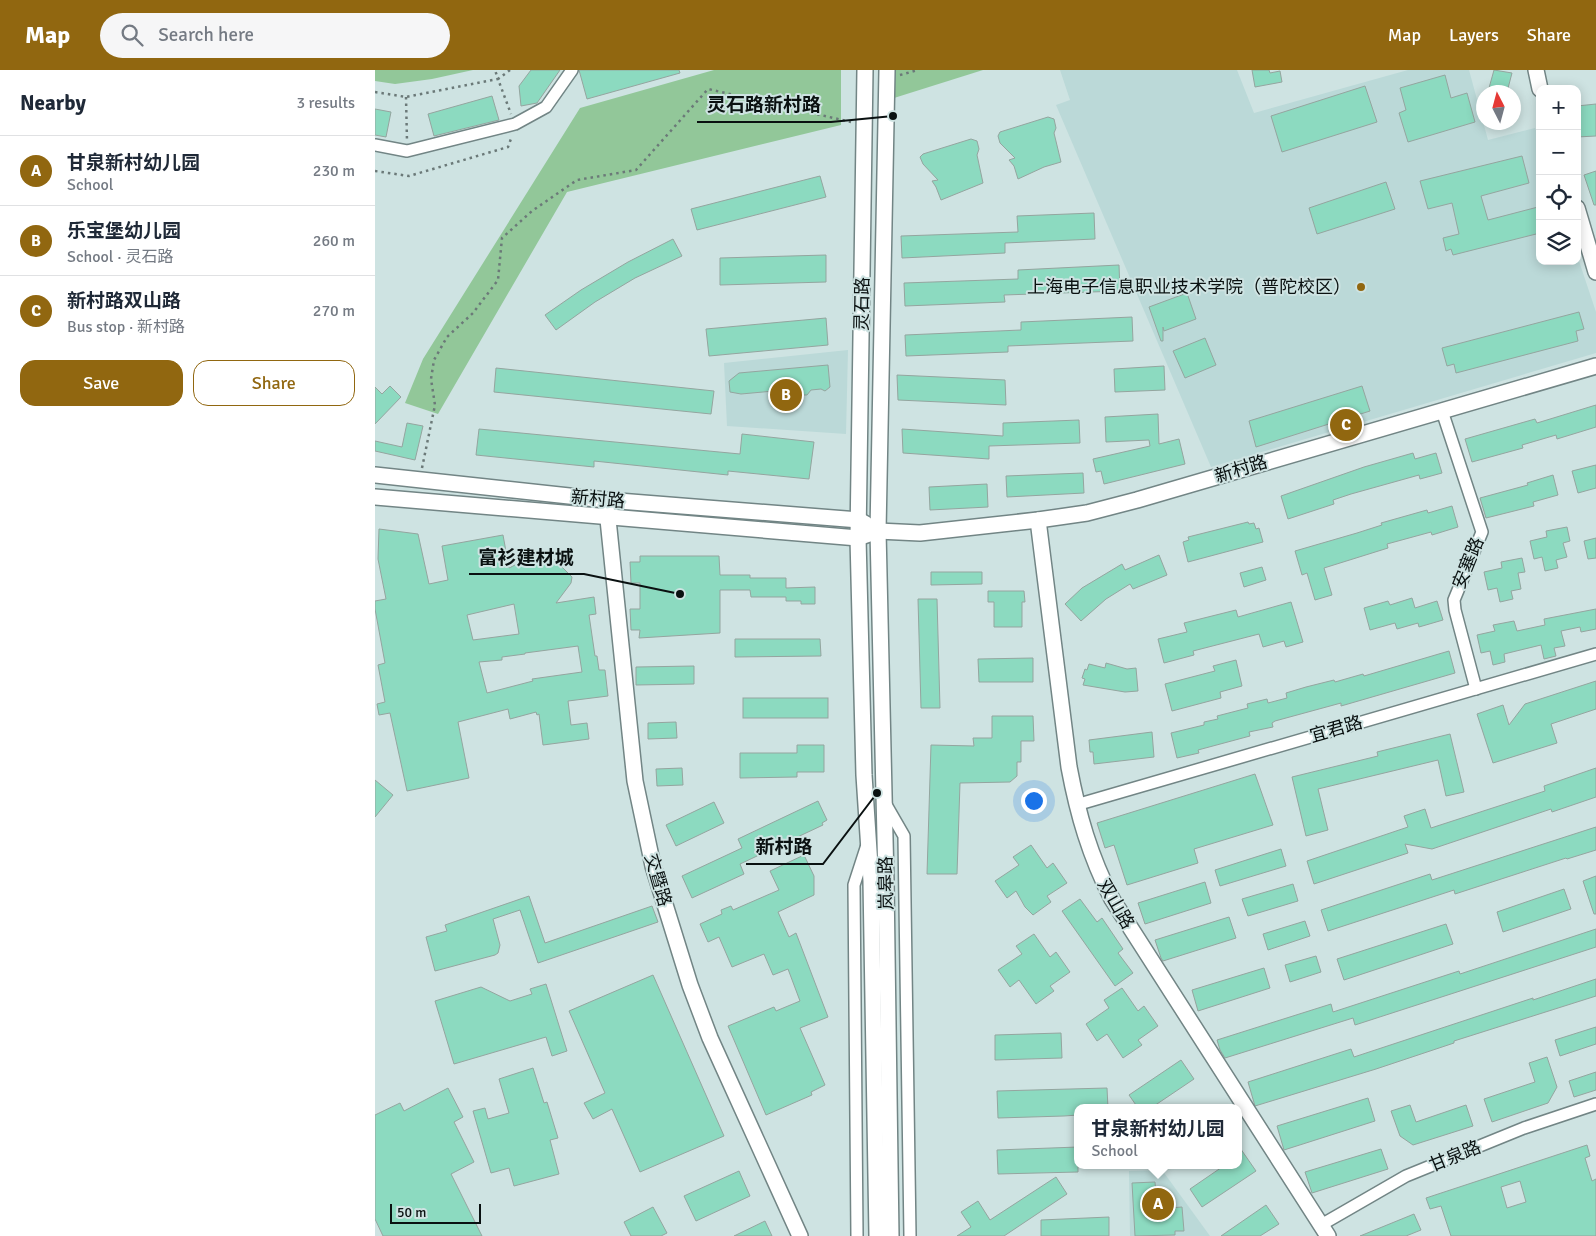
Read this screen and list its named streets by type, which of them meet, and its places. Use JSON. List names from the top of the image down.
{
  "streets": {
    "main road": [
      "灵石路",
      "新村路",
      "交暨路",
      "岚皋路",
      "双山路"
    ],
    "street": ["安塞路", "宜君路", "甘泉路"]
  },
  "crossings": [
    ["灵石路", "新村路"],
    ["灵石路", "岚皋路"],
    ["新村路", "安塞路"],
    ["新村路", "交暨路"],
    ["新村路", "岚皋路"],
    ["新村路", "双山路"],
    ["安塞路", "宜君路"],
    ["宜君路", "双山路"],
    ["双山路", "甘泉路"]
  ],
  "places": [
    "灵石路新村路",
    "上海电子信息职业技术学院（普陀校区）",
    "富衫建材城",
    "新村路"
  ],
  "scale_bar": "50 m",
  "north": "top",
  "page": {
    "header": "Map",
    "search": "Search here",
    "nav": ["Map", "Layers", "Share"],
    "heading": ["Nearby", "3 results"],
    "map_buttons": ["+", "−"],
    "list": [
      {
        "mark": "A",
        "name": "甘泉新村幼儿园",
        "note": "School",
        "value": "230 m"
      },
      {
        "mark": "B",
        "name": "乐宝堡幼儿园",
        "note": "School · 灵石路",
        "value": "260 m"
      },
      {
        "mark": "C",
        "name": "新村路双山路",
        "note": "Bus stop · 新村路",
        "value": "270 m"
      }
    ],
    "buttons": ["Save", "Share"],
    "pins": ["B", "C", "A"],
    "popup": ["甘泉新村幼儿园", "School"],
    "scale": "50 m"
  }
}
